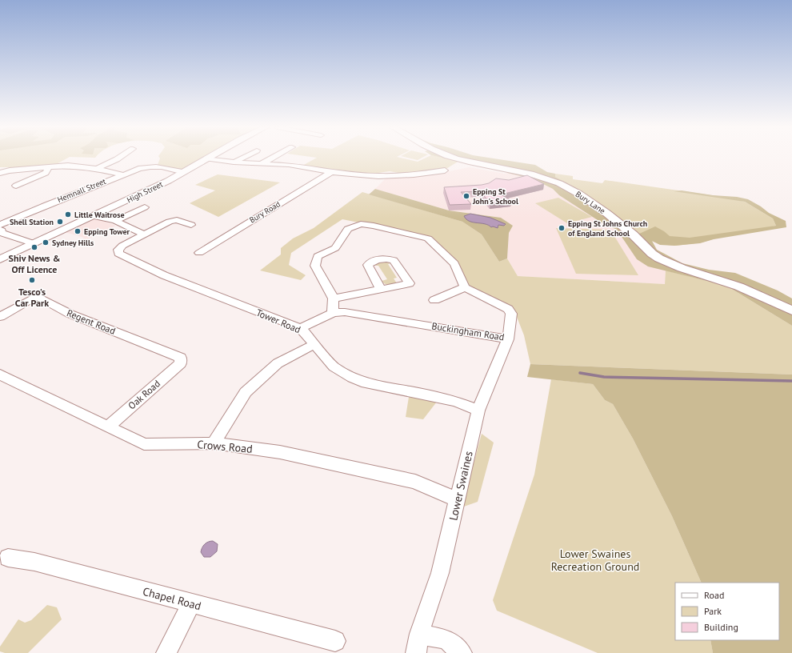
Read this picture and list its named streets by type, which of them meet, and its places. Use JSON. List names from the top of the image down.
{
  "streets": {
    "main road": ["High Street", "Bury Lane"],
    "street": [
      "Hemnall Street",
      "Bury Road",
      "Tower Road",
      "Regent Road",
      "Buckingham Road",
      "Oak Road",
      "Crows Road",
      "Lower Swaines",
      "Chapel Road"
    ]
  },
  "crossings": [
    ["Hemnall Street", "High Street"],
    ["Tower Road", "Buckingham Road"],
    ["Tower Road", "Lower Swaines"],
    ["Regent Road", "Oak Road"],
    ["Buckingham Road", "Lower Swaines"],
    ["Oak Road", "Crows Road"],
    ["Crows Road", "Lower Swaines"]
  ],
  "parks": ["Lower Swaines Recreation Ground"],
  "places": [
    "Epping St John's School",
    "Little Waitrose",
    "Shell Station",
    "Epping St Johns Church of England School",
    "Epping Tower",
    "Sydney Hills",
    "Shiv News & Off Licence",
    "Tesco's Car Park"
  ],
  "legend": ["Road", "Park", "Building"]
}
